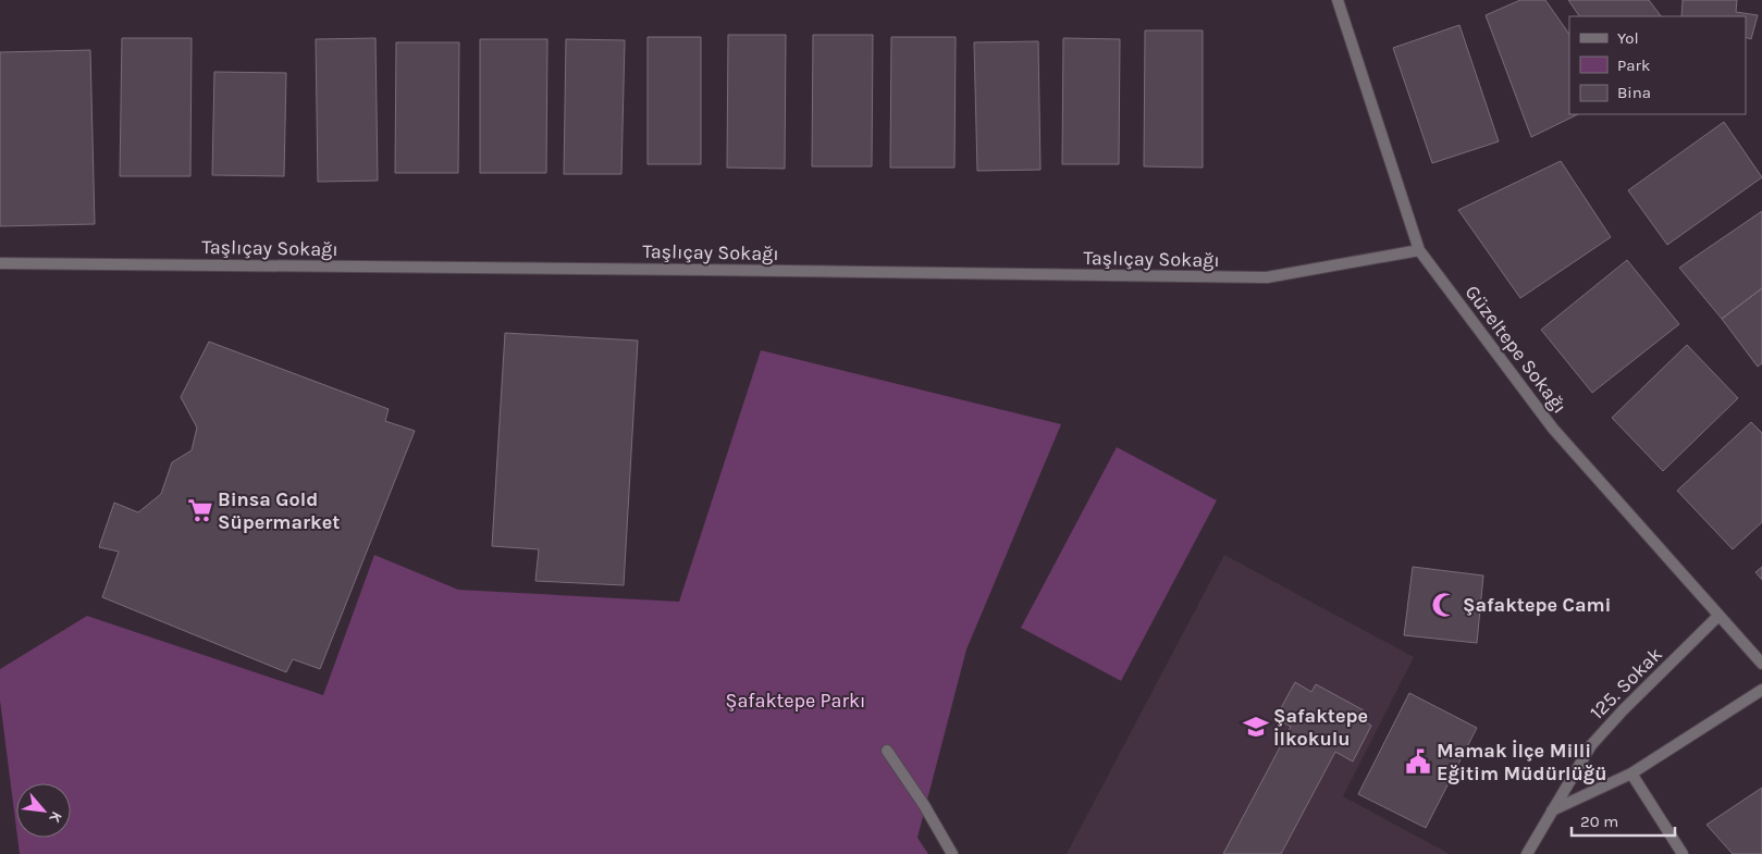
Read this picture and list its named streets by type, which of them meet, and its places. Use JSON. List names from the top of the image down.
{
  "streets": {
    "street": ["Taşlıçay Sokağı", "Güzeltepe Sokağı", "125. Sokak"]
  },
  "crossings": [
    ["Taşlıçay Sokağı", "Güzeltepe Sokağı"],
    ["Güzeltepe Sokağı", "125. Sokak"]
  ],
  "parks": ["Şafaktepe Parkı"],
  "places": {
    "supermarket": ["Binsa Gold Süpermarket"],
    "mosque": ["Şafaktepe Cami"],
    "school or university": ["Şafaktepe İlkokulu"],
    "public building": ["Mamak İlçe Milli Eğitim Müdürlüğü"]
  },
  "legend": ["Yol", "Park", "Bina"],
  "scale_bar": "20 m",
  "north": "bottom right"
}
